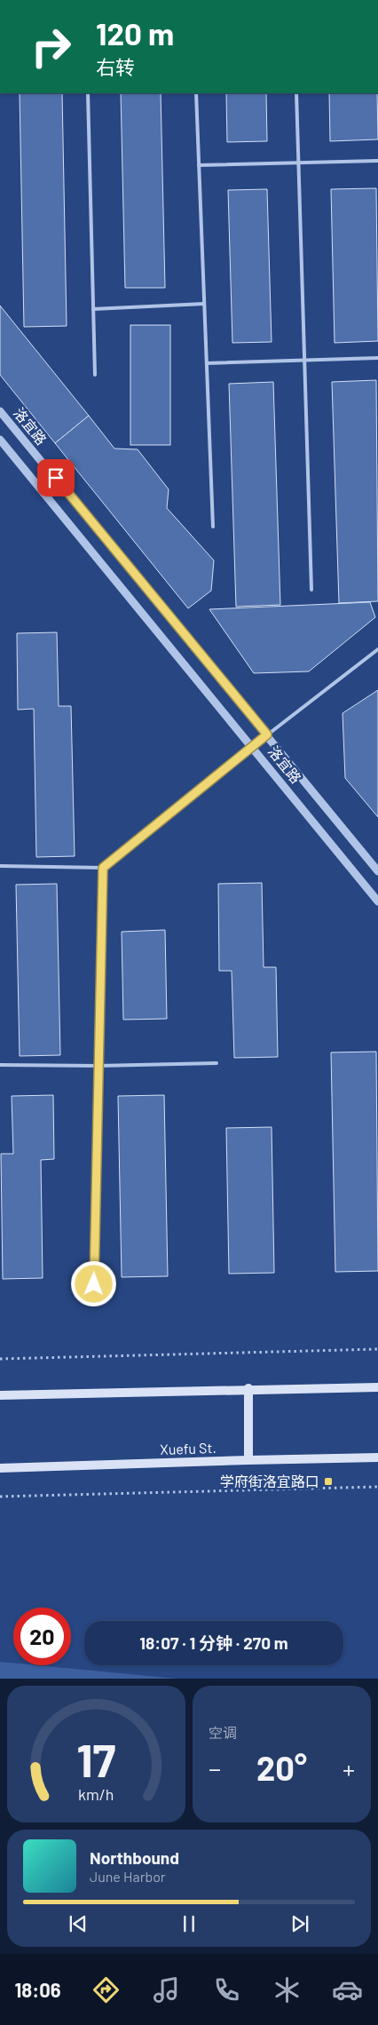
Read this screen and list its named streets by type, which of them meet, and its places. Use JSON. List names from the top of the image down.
{
  "streets": {
    "main road": ["Xuefu St."],
    "street": ["洛宜路"]
  },
  "places": {
    "transit": ["学府街洛宜路口"]
  },
  "page": {
    "turn": ["120 m", "右转"],
    "limit": "20",
    "trip": "18:07 · 1 分钟 · 270 m",
    "tile": "空调",
    "heat": ["−", "20°", "+"],
    "song": ["Northbound", "June Harbor"],
    "tabs": "18:06",
    "gauge": ["17", "km/h"]
  }
}
